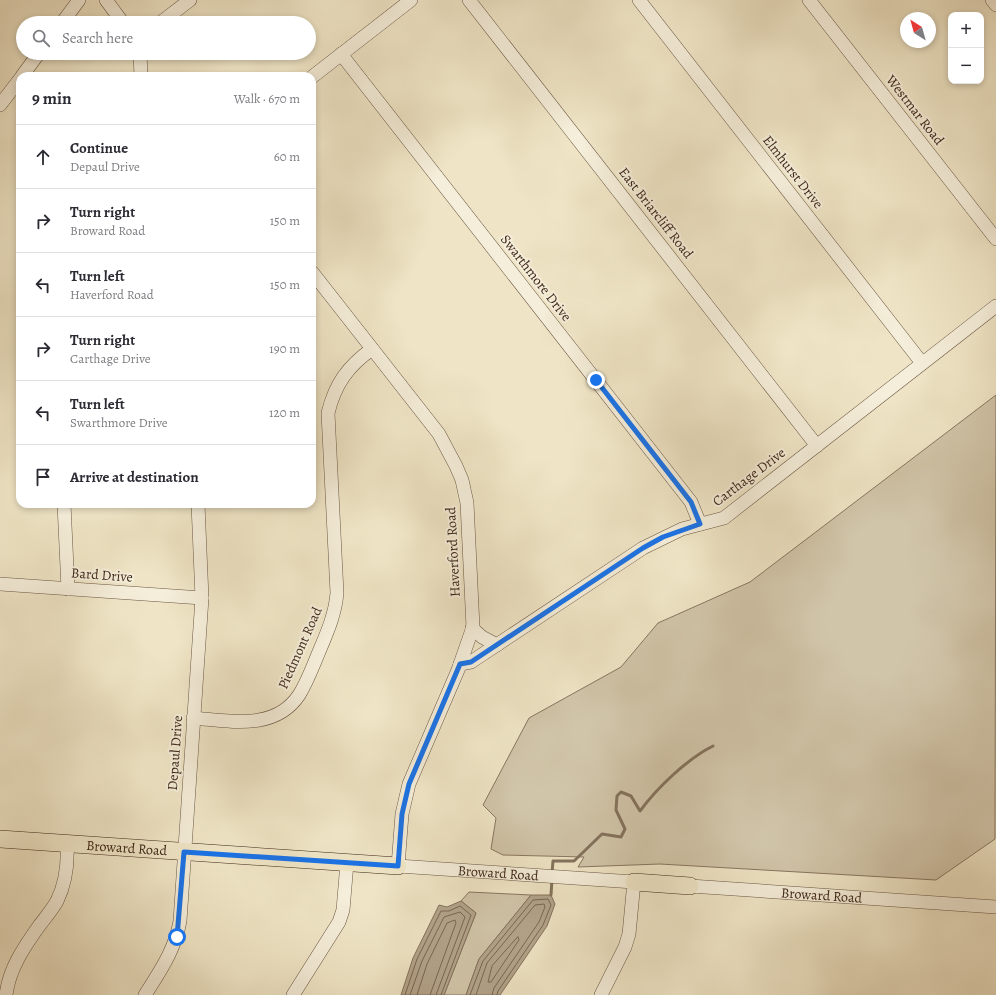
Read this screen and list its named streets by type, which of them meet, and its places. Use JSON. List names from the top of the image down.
{
  "streets": {
    "main road": ["Broward Road"],
    "street": [
      "Westmar Road",
      "Elmhurst Drive",
      "East Briarcliff Road",
      "Swarthmore Drive",
      "Carthage Drive",
      "Haverford Road",
      "Bard Drive",
      "Piedmont Road",
      "Depaul Drive"
    ]
  },
  "crossings": [
    ["Elmhurst Drive", "Carthage Drive"],
    ["East Briarcliff Road", "Carthage Drive"],
    ["Swarthmore Drive", "Carthage Drive"],
    ["Carthage Drive", "Haverford Road"],
    ["Haverford Road", "Piedmont Road"],
    ["Haverford Road", "Broward Road"],
    ["Bard Drive", "Depaul Drive"],
    ["Piedmont Road", "Depaul Drive"],
    ["Depaul Drive", "Broward Road"]
  ],
  "north": "top left",
  "page": {
    "map_buttons": ["+", "−"],
    "search": "Search here",
    "heading": ["9 min", "Walk · 670 m"],
    "list": [
      ["Continue", "Depaul Drive", "60 m"],
      ["Turn right", "Broward Road", "150 m"],
      ["Turn left", "Haverford Road", "150 m"],
      ["Turn right", "Carthage Drive", "190 m"],
      ["Turn left", "Swarthmore Drive", "120 m"],
      "Arrive at destination"
    ]
  }
}
